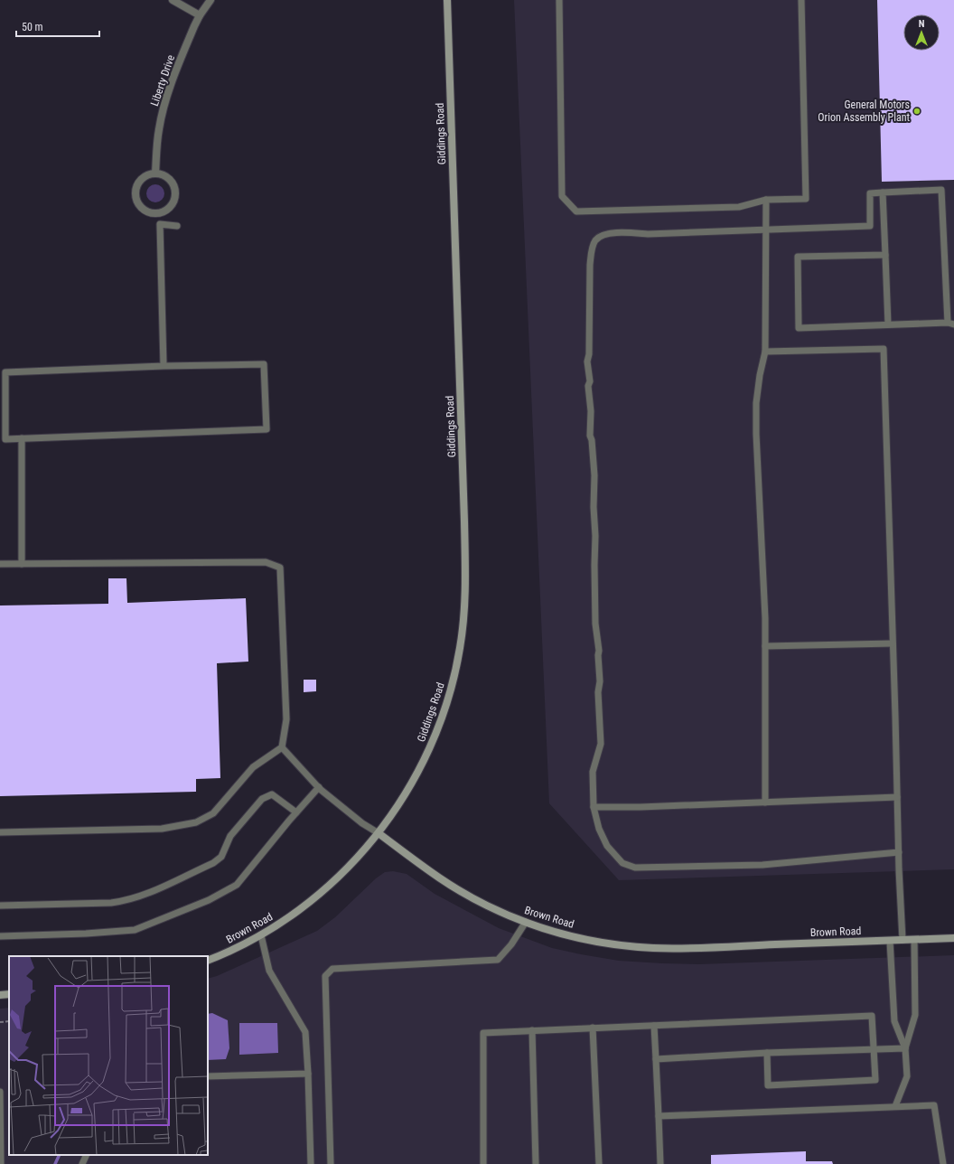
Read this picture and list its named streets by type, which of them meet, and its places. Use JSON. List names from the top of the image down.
{
  "streets": {
    "main road": ["Giddings Road", "Brown Road"],
    "street": ["Liberty Drive"]
  },
  "crossings": [
    ["Giddings Road", "Brown Road"]
  ],
  "places": ["General Motors Orion Assembly Plant"],
  "scale_bar": "50 m",
  "north": "top"
}
